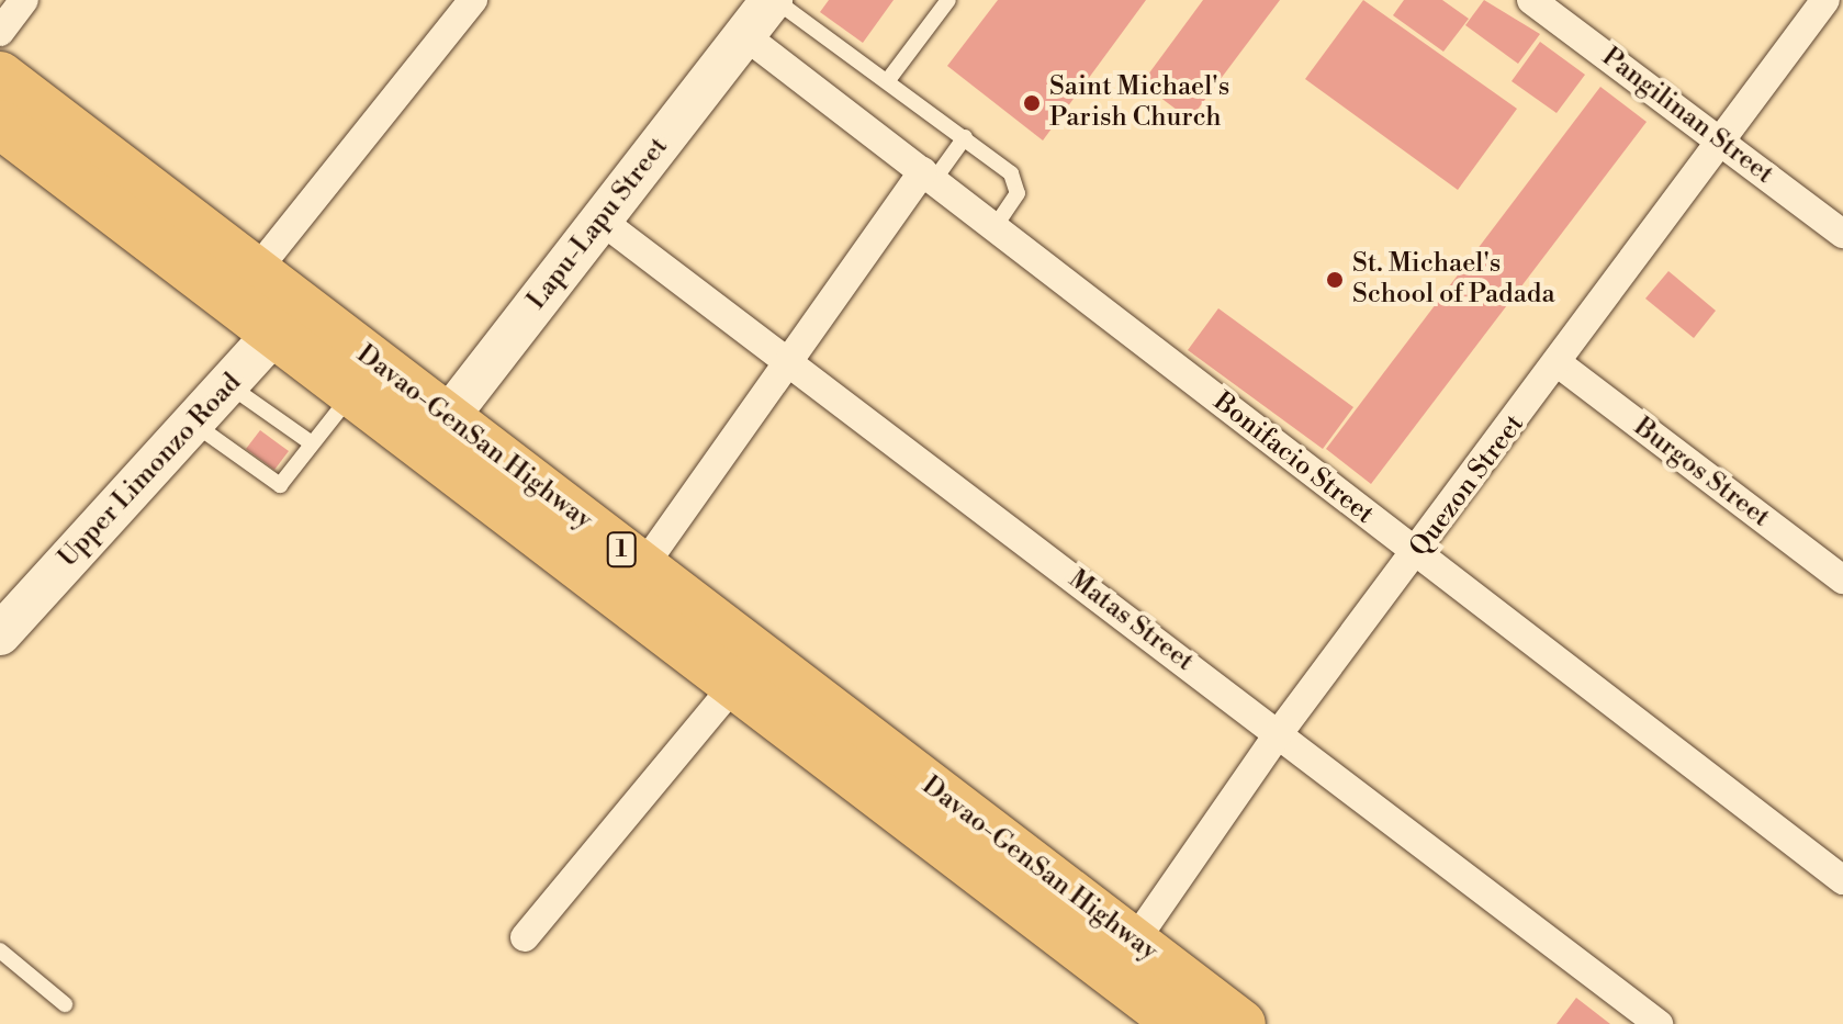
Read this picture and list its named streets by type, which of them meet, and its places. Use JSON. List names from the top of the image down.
{
  "streets": {
    "highway": ["Davao-GenSan Highway", "1"],
    "street": [
      "Pangilinan Street",
      "Lapu-Lapu Street",
      "Bonifacio Street",
      "Upper Limonzo Road",
      "Burgos Street",
      "Quezon Street",
      "Matas Street"
    ]
  },
  "crossings": [
    ["Pangilinan Street", "Quezon Street"],
    ["Lapu-Lapu Street", "Davao-GenSan Highway"],
    ["Lapu-Lapu Street", "Bonifacio Street"],
    ["Lapu-Lapu Street", "Matas Street"],
    ["Davao-GenSan Highway", "Upper Limonzo Road"],
    ["Davao-GenSan Highway", "Quezon Street"],
    ["Bonifacio Street", "Quezon Street"],
    ["Burgos Street", "Quezon Street"],
    ["Quezon Street", "Matas Street"]
  ],
  "places": ["Saint Michael's Parish Church", "St. Michael's School of Padada"]
}
